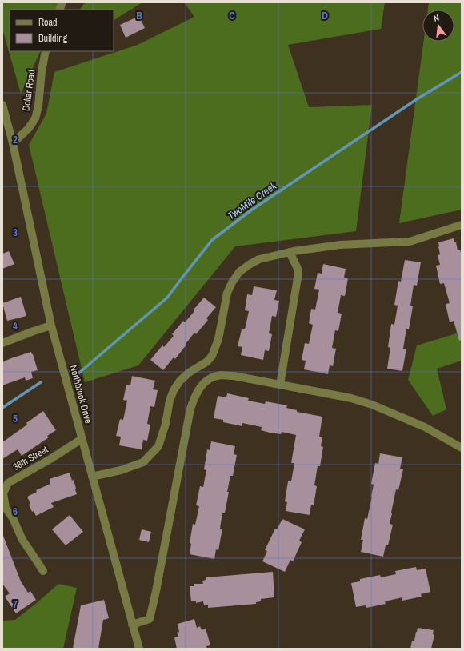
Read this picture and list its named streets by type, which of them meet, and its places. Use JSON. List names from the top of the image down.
{
  "streets": {
    "street": ["Dollar Road", "Northbrook Drive", "38th Street"]
  },
  "crossings": [
    ["Dollar Road", "Northbrook Drive"],
    ["Northbrook Drive", "38th Street"]
  ],
  "water": ["TwoMile Creek"],
  "legend": ["Road", "Building"],
  "north": "top",
  "grid": {
    "columns": ["B", "C", "D"],
    "rows": [
      "2",
      "3",
      "4",
      "5",
      "6",
      "7"
    ]
  }
}
